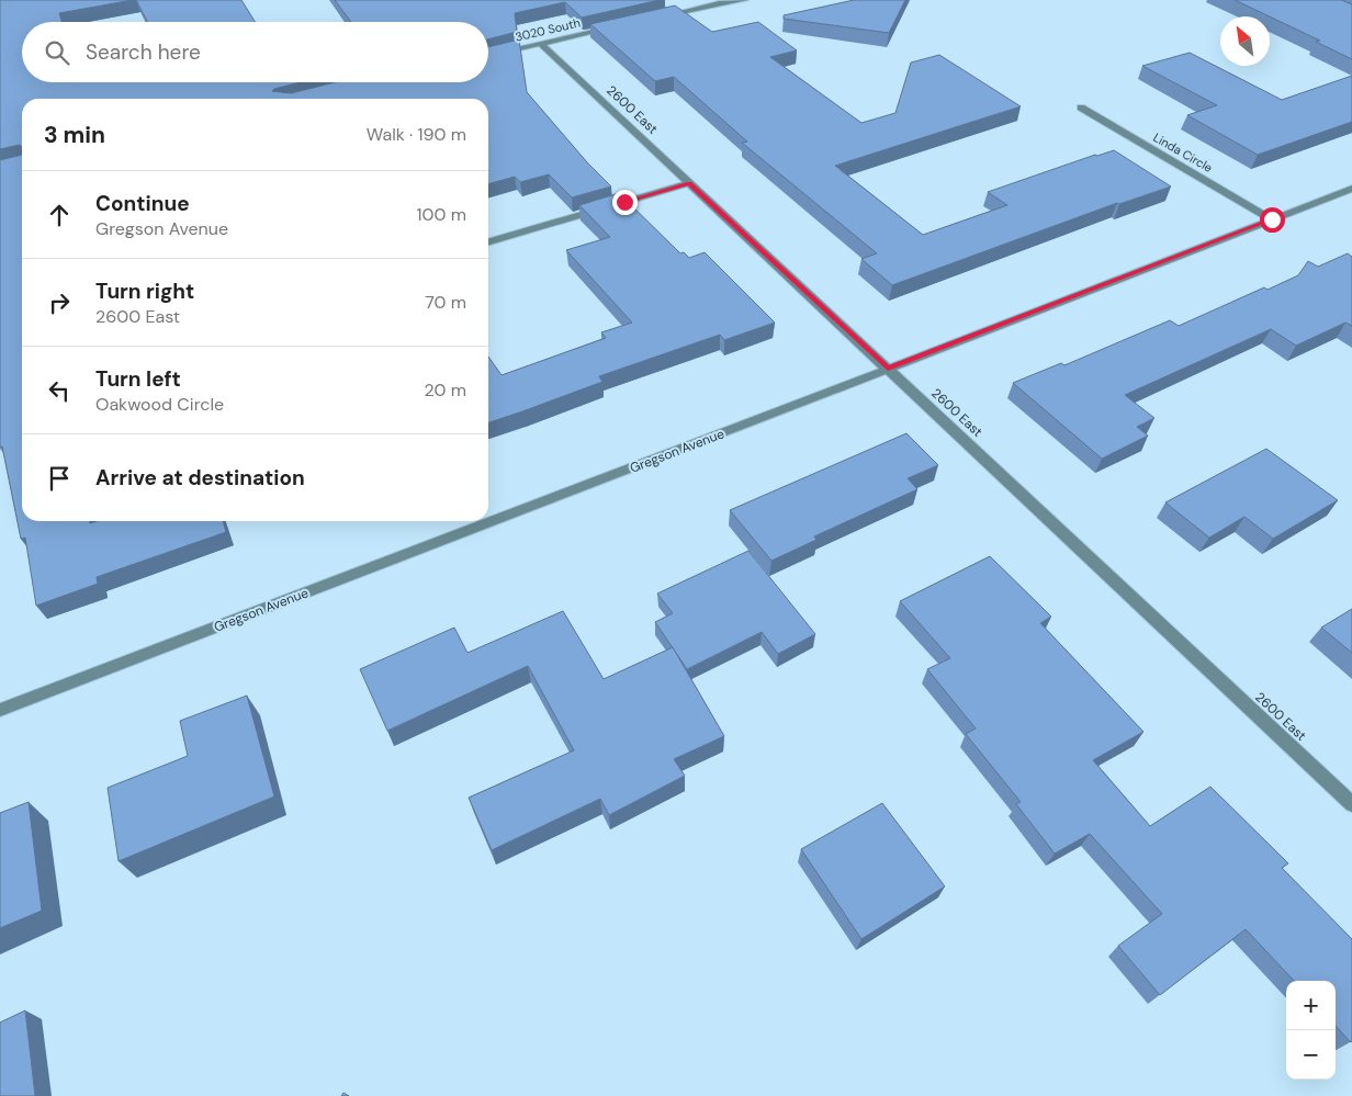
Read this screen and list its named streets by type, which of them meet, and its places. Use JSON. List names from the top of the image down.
{
  "streets": {
    "street": [
      "3020 South",
      "2600 East",
      "Linda Circle",
      "Gregson Avenue"
    ]
  },
  "crossings": [
    ["3020 South", "2600 East"],
    ["2600 East", "Gregson Avenue"],
    ["Linda Circle", "Gregson Avenue"]
  ],
  "north": "top left",
  "page": {
    "search": "Search here",
    "heading": ["3 min", "Walk · 190 m"],
    "list": [
      ["Continue", "Gregson Avenue", "100 m"],
      ["Turn right", "2600 East", "70 m"],
      ["Turn left", "Oakwood Circle", "20 m"],
      "Arrive at destination"
    ],
    "map_buttons": ["+", "−"]
  }
}
